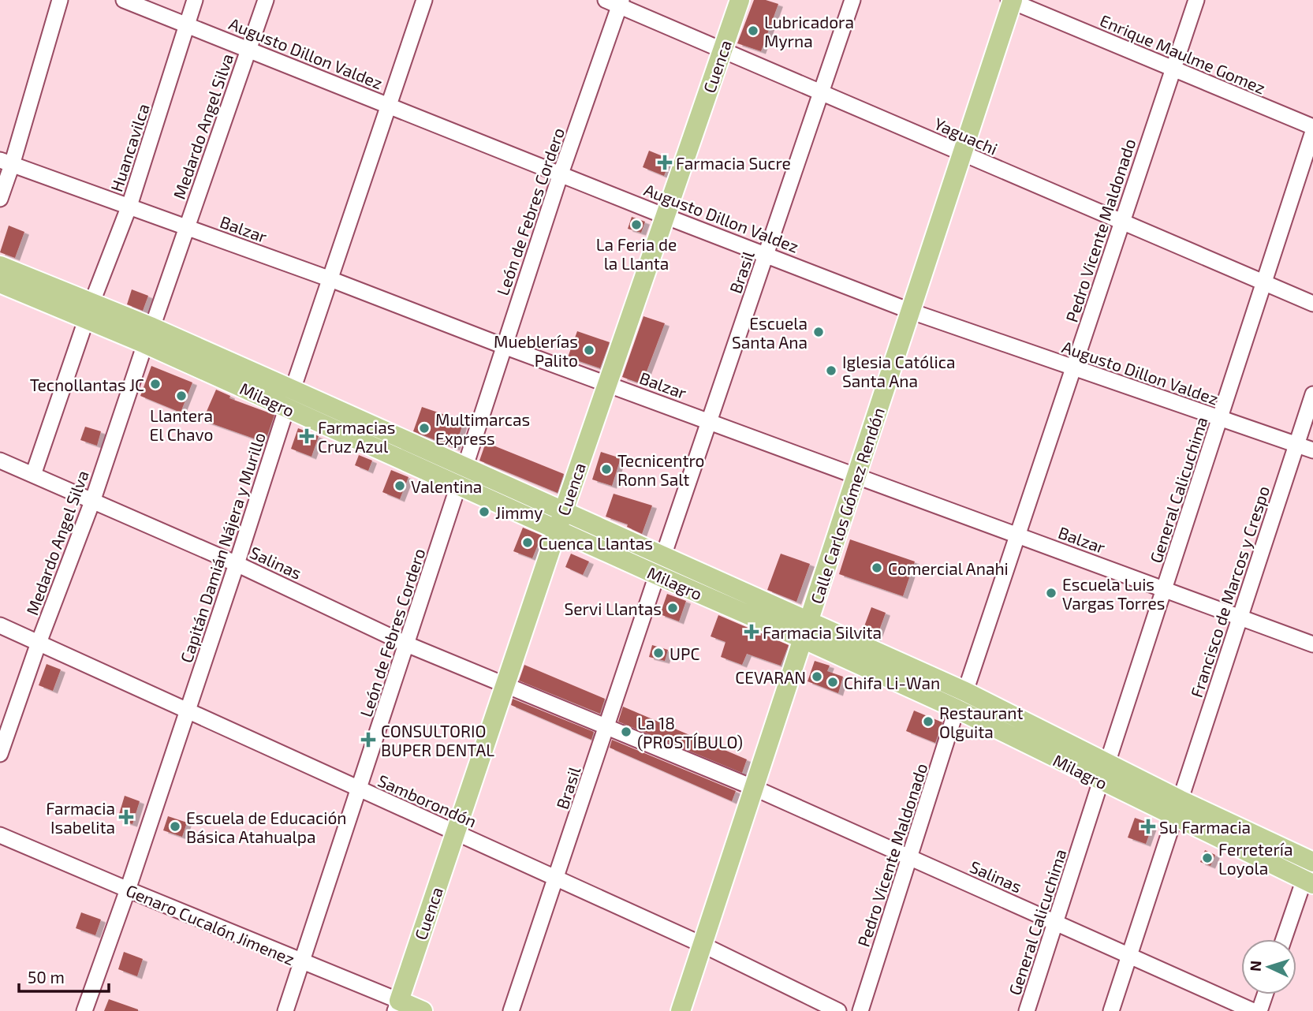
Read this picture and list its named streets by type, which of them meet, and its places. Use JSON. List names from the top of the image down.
{
  "streets": {
    "main road": [
      "Cuenca",
      "Milagro",
      "Calle Carlos Gómez Rendón",
      "Genaro Cucalón Jimenez"
    ],
    "street": [
      "Augusto Dillon Valdez",
      "Enrique Maulme Gomez",
      "Medardo Angel Silva",
      "Yaguachi",
      "Huancavilca",
      "León de Febres Cordero",
      "Balzar",
      "Pedro Vicente Maldonado",
      "Brasil",
      "General Calicuchima",
      "Capitán Damián Nájera y Murillo",
      "Salinas",
      "Francisco de Marcos y Crespo",
      "Samborondón"
    ]
  },
  "crossings": [
    ["Augusto Dillon Valdez", "Cuenca"],
    ["Augusto Dillon Valdez", "Medardo Angel Silva"],
    ["Augusto Dillon Valdez", "Huancavilca"],
    ["Augusto Dillon Valdez", "León de Febres Cordero"],
    ["Augusto Dillon Valdez", "Pedro Vicente Maldonado"],
    ["Augusto Dillon Valdez", "Brasil"],
    ["Augusto Dillon Valdez", "General Calicuchima"],
    ["Augusto Dillon Valdez", "Calle Carlos Gómez Rendón"],
    ["Augusto Dillon Valdez", "Capitán Damián Nájera y Murillo"],
    ["Augusto Dillon Valdez", "Francisco de Marcos y Crespo"],
    ["Enrique Maulme Gomez", "Pedro Vicente Maldonado"],
    ["Enrique Maulme Gomez", "Calle Carlos Gómez Rendón"],
    ["Cuenca", "Yaguachi"],
    ["Cuenca", "Balzar"],
    ["Cuenca", "Milagro"],
    ["Cuenca", "Salinas"],
    ["Cuenca", "Samborondón"],
    ["Cuenca", "Genaro Cucalón Jimenez"],
    ["Medardo Angel Silva", "Balzar"],
    ["Medardo Angel Silva", "Milagro"],
    ["Medardo Angel Silva", "Salinas"],
    ["Medardo Angel Silva", "Samborondón"],
    ["Yaguachi", "León de Febres Cordero"],
    ["Yaguachi", "Pedro Vicente Maldonado"],
    ["Yaguachi", "Brasil"],
    ["Yaguachi", "General Calicuchima"],
    ["Yaguachi", "Calle Carlos Gómez Rendón"],
    ["Huancavilca", "Balzar"],
    ["Huancavilca", "Milagro"],
    ["Huancavilca", "Salinas"],
    ["León de Febres Cordero", "Balzar"],
    ["León de Febres Cordero", "Milagro"],
    ["León de Febres Cordero", "Salinas"],
    ["León de Febres Cordero", "Samborondón"],
    ["León de Febres Cordero", "Genaro Cucalón Jimenez"],
    ["Balzar", "Pedro Vicente Maldonado"],
    ["Balzar", "Brasil"],
    ["Balzar", "General Calicuchima"],
    ["Balzar", "Calle Carlos Gómez Rendón"],
    ["Balzar", "Capitán Damián Nájera y Murillo"],
    ["Balzar", "Francisco de Marcos y Crespo"],
    ["Pedro Vicente Maldonado", "Milagro"],
    ["Pedro Vicente Maldonado", "Salinas"],
    ["Brasil", "Milagro"],
    ["Brasil", "Salinas"],
    ["Brasil", "Samborondón"],
    ["Milagro", "General Calicuchima"],
    ["Milagro", "Calle Carlos Gómez Rendón"],
    ["Milagro", "Capitán Damián Nájera y Murillo"],
    ["Milagro", "Francisco de Marcos y Crespo"],
    ["General Calicuchima", "Salinas"],
    ["Calle Carlos Gómez Rendón", "Salinas"],
    ["Calle Carlos Gómez Rendón", "Samborondón"],
    ["Capitán Damián Nájera y Murillo", "Salinas"],
    ["Capitán Damián Nájera y Murillo", "Samborondón"],
    ["Capitán Damián Nájera y Murillo", "Genaro Cucalón Jimenez"],
    ["Salinas", "Francisco de Marcos y Crespo"]
  ],
  "places": {
    "other": [
      "Lubricadora Myrna",
      "La Feria de la Llanta",
      "Escuela Santa Ana",
      "Mueblerías Palito",
      "Iglesia Católica Santa Ana",
      "Tecnollantas JC",
      "Llantera El Chavo",
      "Multimarcas Express",
      "Tecnicentro Ronn Salt",
      "Valentina",
      "Jimmy",
      "Cuenca Llantas",
      "Comercial Anahi",
      "Escuela Luis Vargas Torres",
      "Servi Llantas",
      "UPC",
      "CEVARAN",
      "Chifa Li-Wan",
      "Restaurant Olguita",
      "La 18 (PROSTÍBULO)",
      "Escuela de Educación Básica Atahualpa",
      "Ferretería Loyola"
    ],
    "health": [
      "Farmacia Sucre",
      "Farmacias Cruz Azul",
      "Farmacia Silvita",
      "CONSULTORIO BUPER DENTAL",
      "Farmacia Isabelita",
      "Su Farmacia"
    ]
  },
  "scale_bar": "50 m",
  "north": "left"
}
